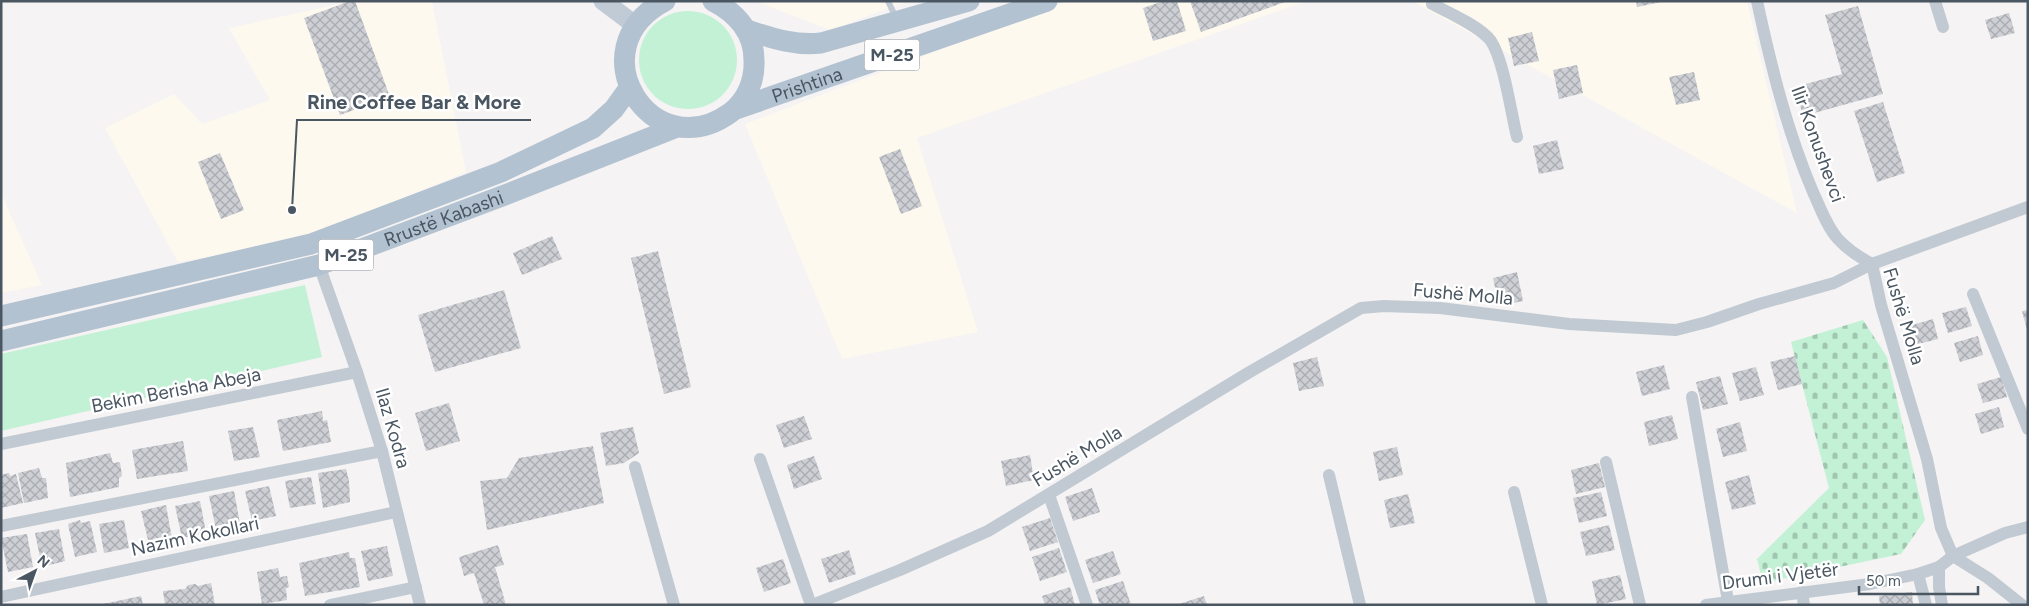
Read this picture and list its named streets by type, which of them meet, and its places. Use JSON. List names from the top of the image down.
{
  "streets": {
    "main road": ["M-25", "Prishtina", "Rrustë Kabashi"],
    "street": [
      "Ilir Konushevci",
      "Fushë Molla",
      "Bekim Berisha Abeja",
      "Ilaz Kodra",
      "Nazim Kokollari",
      "Drumi i Vjetër"
    ]
  },
  "crossings": [
    ["Prishtina", "Rrustë Kabashi"],
    ["Ilir Konushevci", "Fushë Molla"],
    ["Rrustë Kabashi", "Ilaz Kodra"],
    ["Fushë Molla", "Drumi i Vjetër"],
    ["Bekim Berisha Abeja", "Ilaz Kodra"],
    ["Ilaz Kodra", "Nazim Kokollari"]
  ],
  "places": ["Rine Coffee Bar & More"],
  "scale_bar": "50 m",
  "north": "top right"
}
